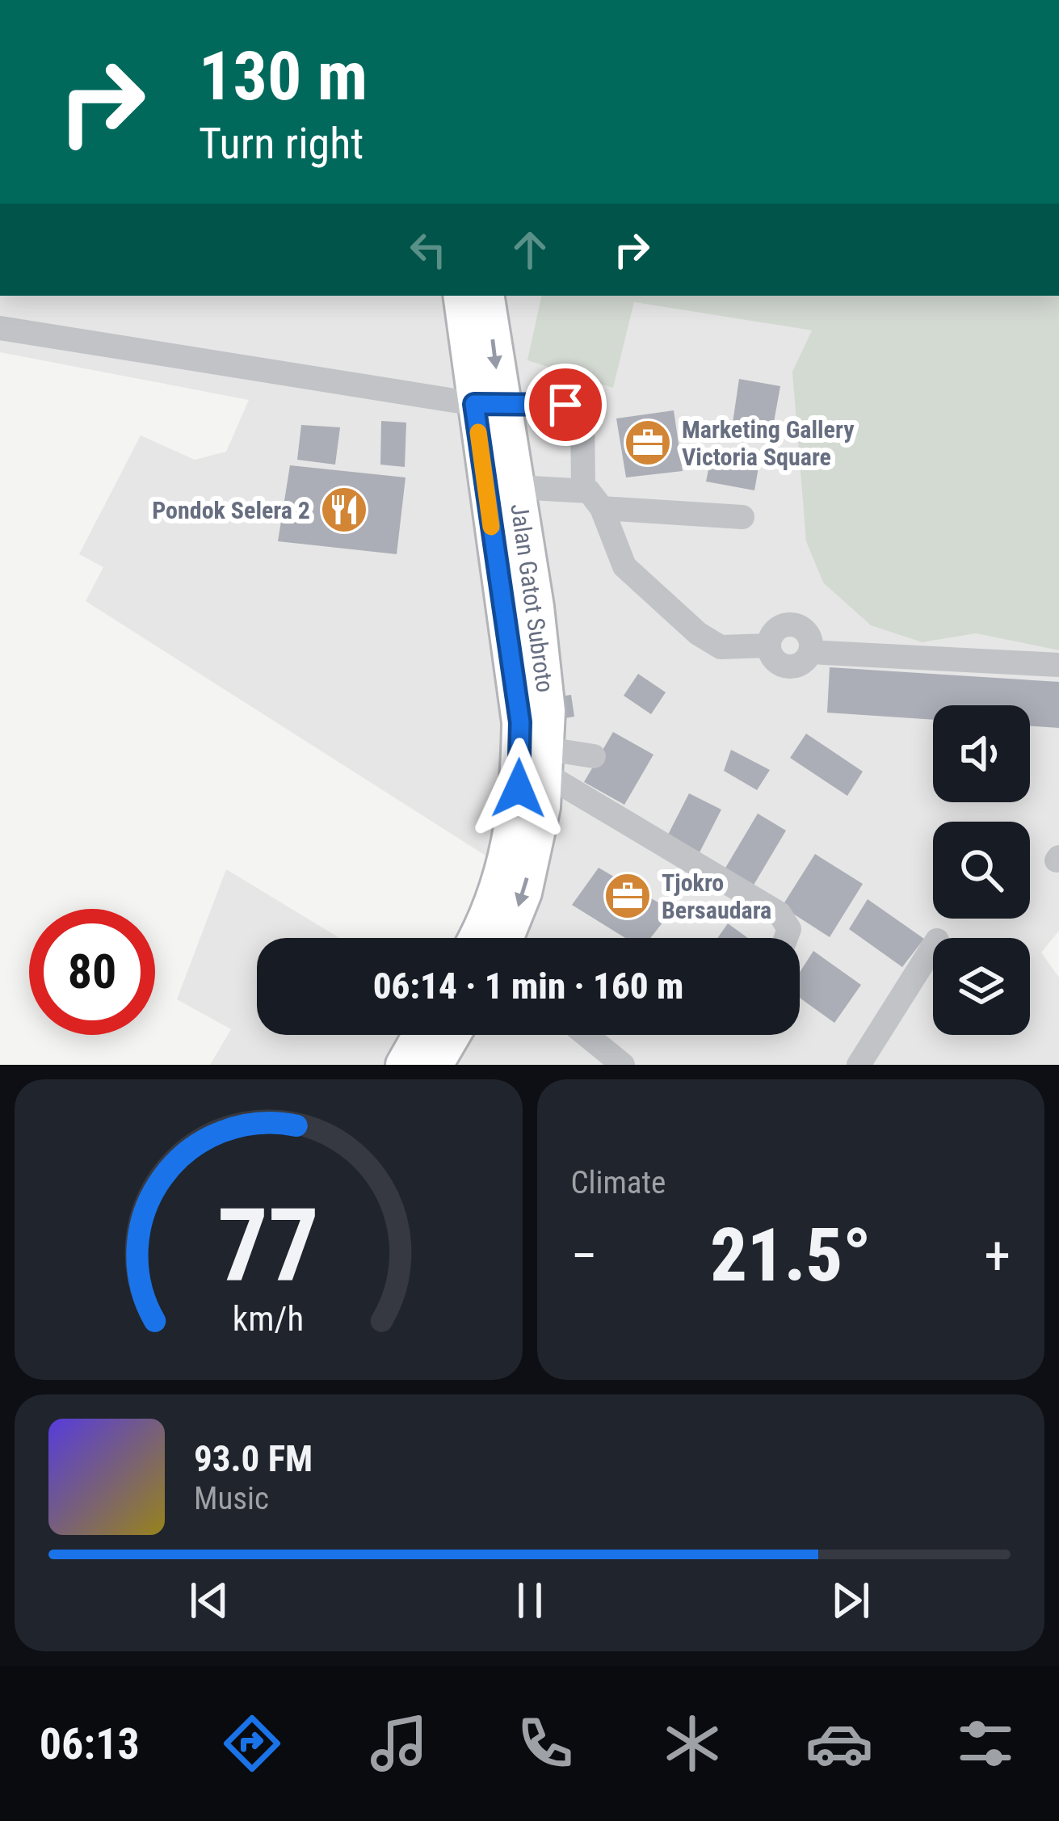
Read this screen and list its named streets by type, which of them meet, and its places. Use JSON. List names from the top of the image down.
{
  "streets": {
    "highway": ["Jalan Gatot Subroto"]
  },
  "places": {
    "office": ["Marketing Gallery Victoria Square", "Tjokro Bersaudara"],
    "restaurant": ["Pondok Selera 2"]
  },
  "page": {
    "turn": ["130 m", "Turn right"],
    "limit": "80",
    "trip": "06:14 · 1 min · 160 m",
    "tile": "Climate",
    "heat": ["−", "21.5°", "+"],
    "song": ["93.0 FM", "Music"],
    "tabs": "06:13",
    "gauge": ["77", "km/h"]
  }
}
